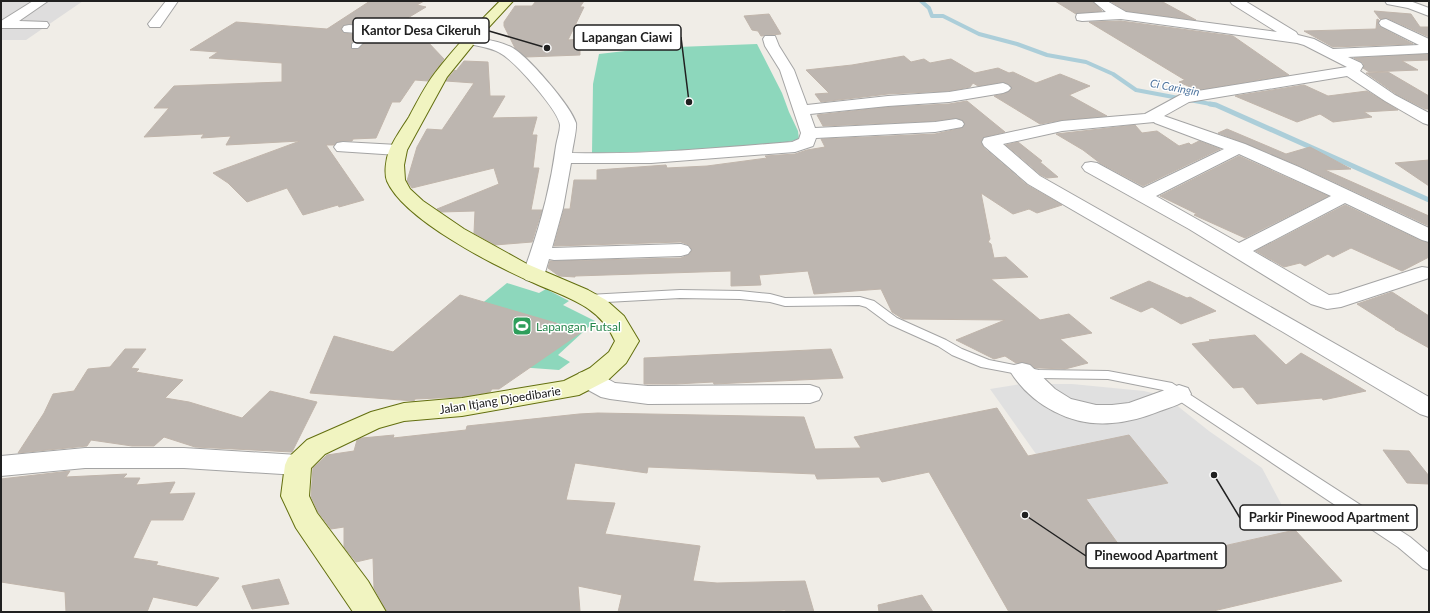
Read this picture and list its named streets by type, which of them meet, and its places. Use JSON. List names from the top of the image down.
{
  "streets": {
    "main road": ["Jalan Itjang Djoedibarie"]
  },
  "water": ["Ci Caringin"],
  "places": {
    "other": [
      "Kantor Desa Cikeruh",
      "Lapangan Ciawi",
      "Parkir Pinewood Apartment",
      "Pinewood Apartment"
    ],
    "sports": ["Lapangan Futsal"]
  }
}
